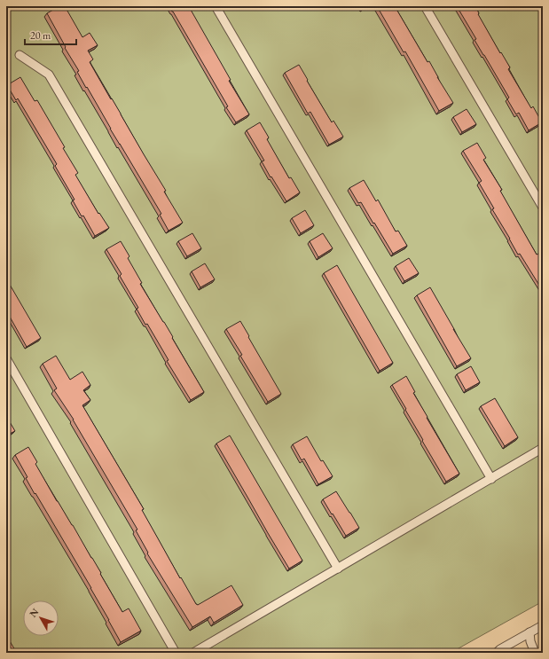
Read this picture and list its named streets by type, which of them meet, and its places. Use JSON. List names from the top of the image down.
{
  "scale_bar": "20 m",
  "north": "top left"
}
